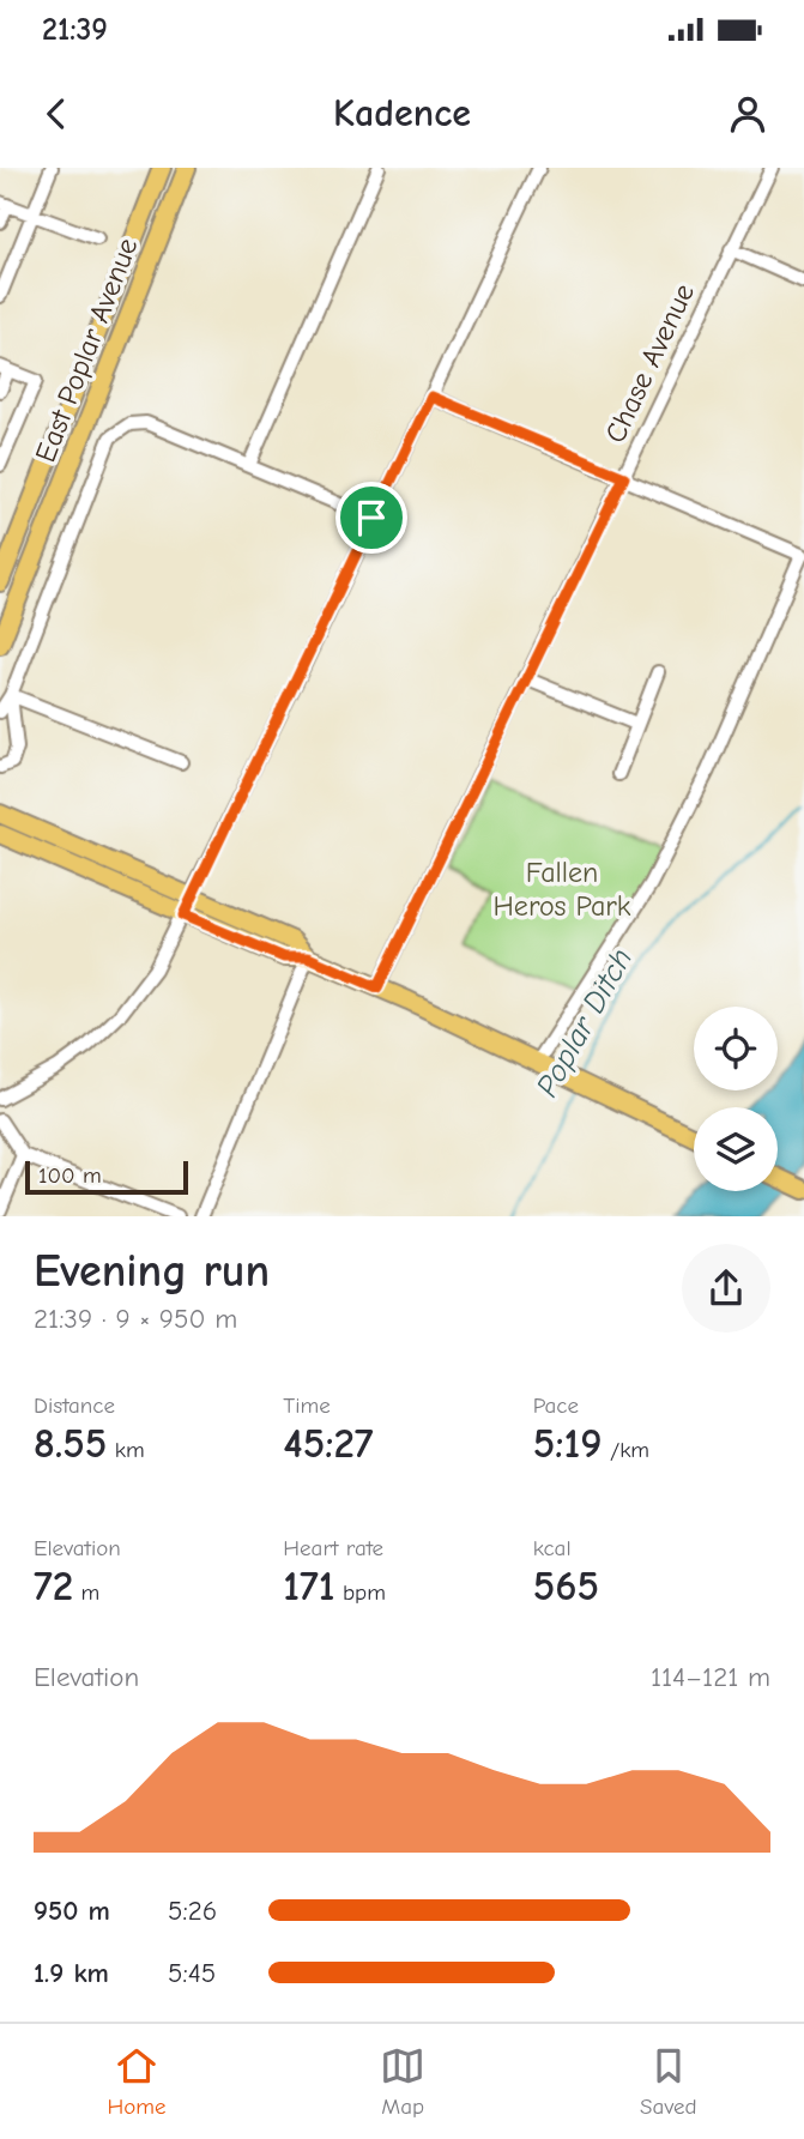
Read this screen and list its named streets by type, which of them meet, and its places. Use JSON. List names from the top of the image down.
{
  "streets": {
    "main road": ["East Poplar Avenue"],
    "street": ["Chase Avenue"]
  },
  "water": ["Poplar Ditch"],
  "parks": ["Fallen Heros Park"],
  "scale_bar": "100 m",
  "page": {
    "status": "21:39",
    "header": "Kadence",
    "scale": "100 m",
    "heading": ["Evening run", "21:39 · 9 × 950 m"],
    "stats": [
      ["Distance", "8.55 km"],
      ["Time", "45:27"],
      ["Pace", "5:19 /km"],
      ["Elevation", "72 m"],
      ["Heart rate", "171 bpm"],
      ["kcal", "565"]
    ],
    "chart": ["Elevation", "114–121 m"],
    "list": [
      {
        "name": "950 m",
        "note": "5:26"
      },
      {
        "name": "1.9 km",
        "note": "5:45"
      }
    ],
    "tabs": ["Home", "Map", "Saved"]
  }
}
